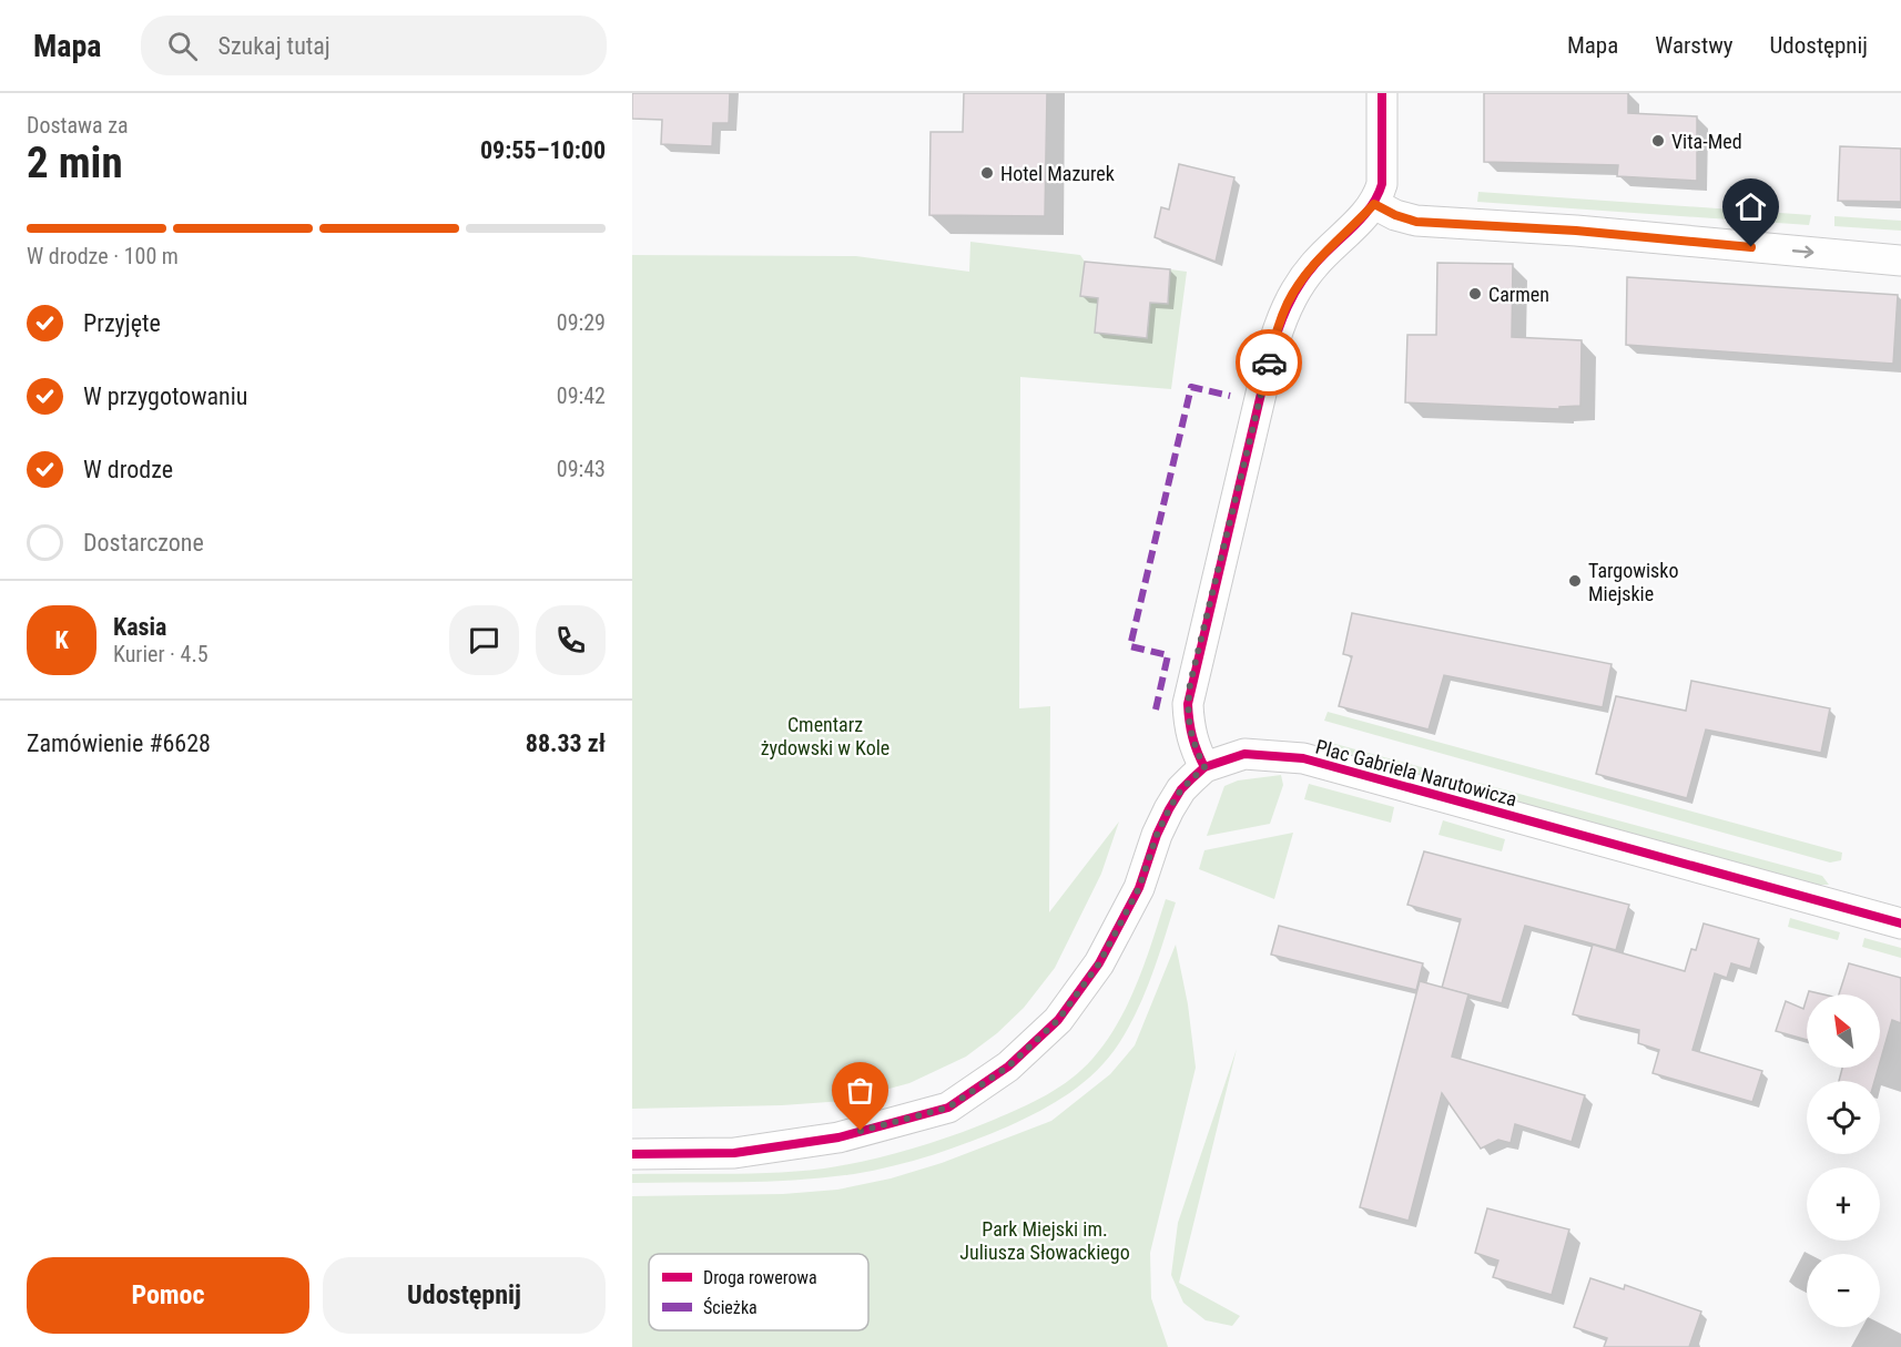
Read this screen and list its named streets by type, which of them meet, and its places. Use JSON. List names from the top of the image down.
{
  "streets": {
    "street": ["Plac Gabriela Narutowicza"]
  },
  "parks": ["Cmentarz żydowski w Kole", "Park Miejski im. Juliusza Słowackiego"],
  "places": [
    "Vita-Med",
    "Hotel Mazurek",
    "Carmen",
    "Targowisko Miejskie"
  ],
  "legend": ["Droga rowerowa", "Ścieżka"],
  "north": "top left",
  "page": {
    "header": "Mapa",
    "search": "Szukaj tutaj",
    "nav": ["Mapa", "Warstwy", "Udostępnij"],
    "heading": ["2 min", "Dostawa za", "09:55–10:00"],
    "panel": [
      "Kasia",
      "Kurier · 4.5",
      "Zamówienie #6628",
      "88.33 zł"
    ],
    "bar": "W drodze · 100 m",
    "list": [
      ["Przyjęte", "09:29"],
      ["W przygotowaniu", "09:42"],
      ["W drodze", "09:43"],
      "Dostarczone"
    ],
    "round": "K",
    "map_buttons": ["+", "−"],
    "buttons": ["Pomoc", "Udostępnij"]
  }
}
